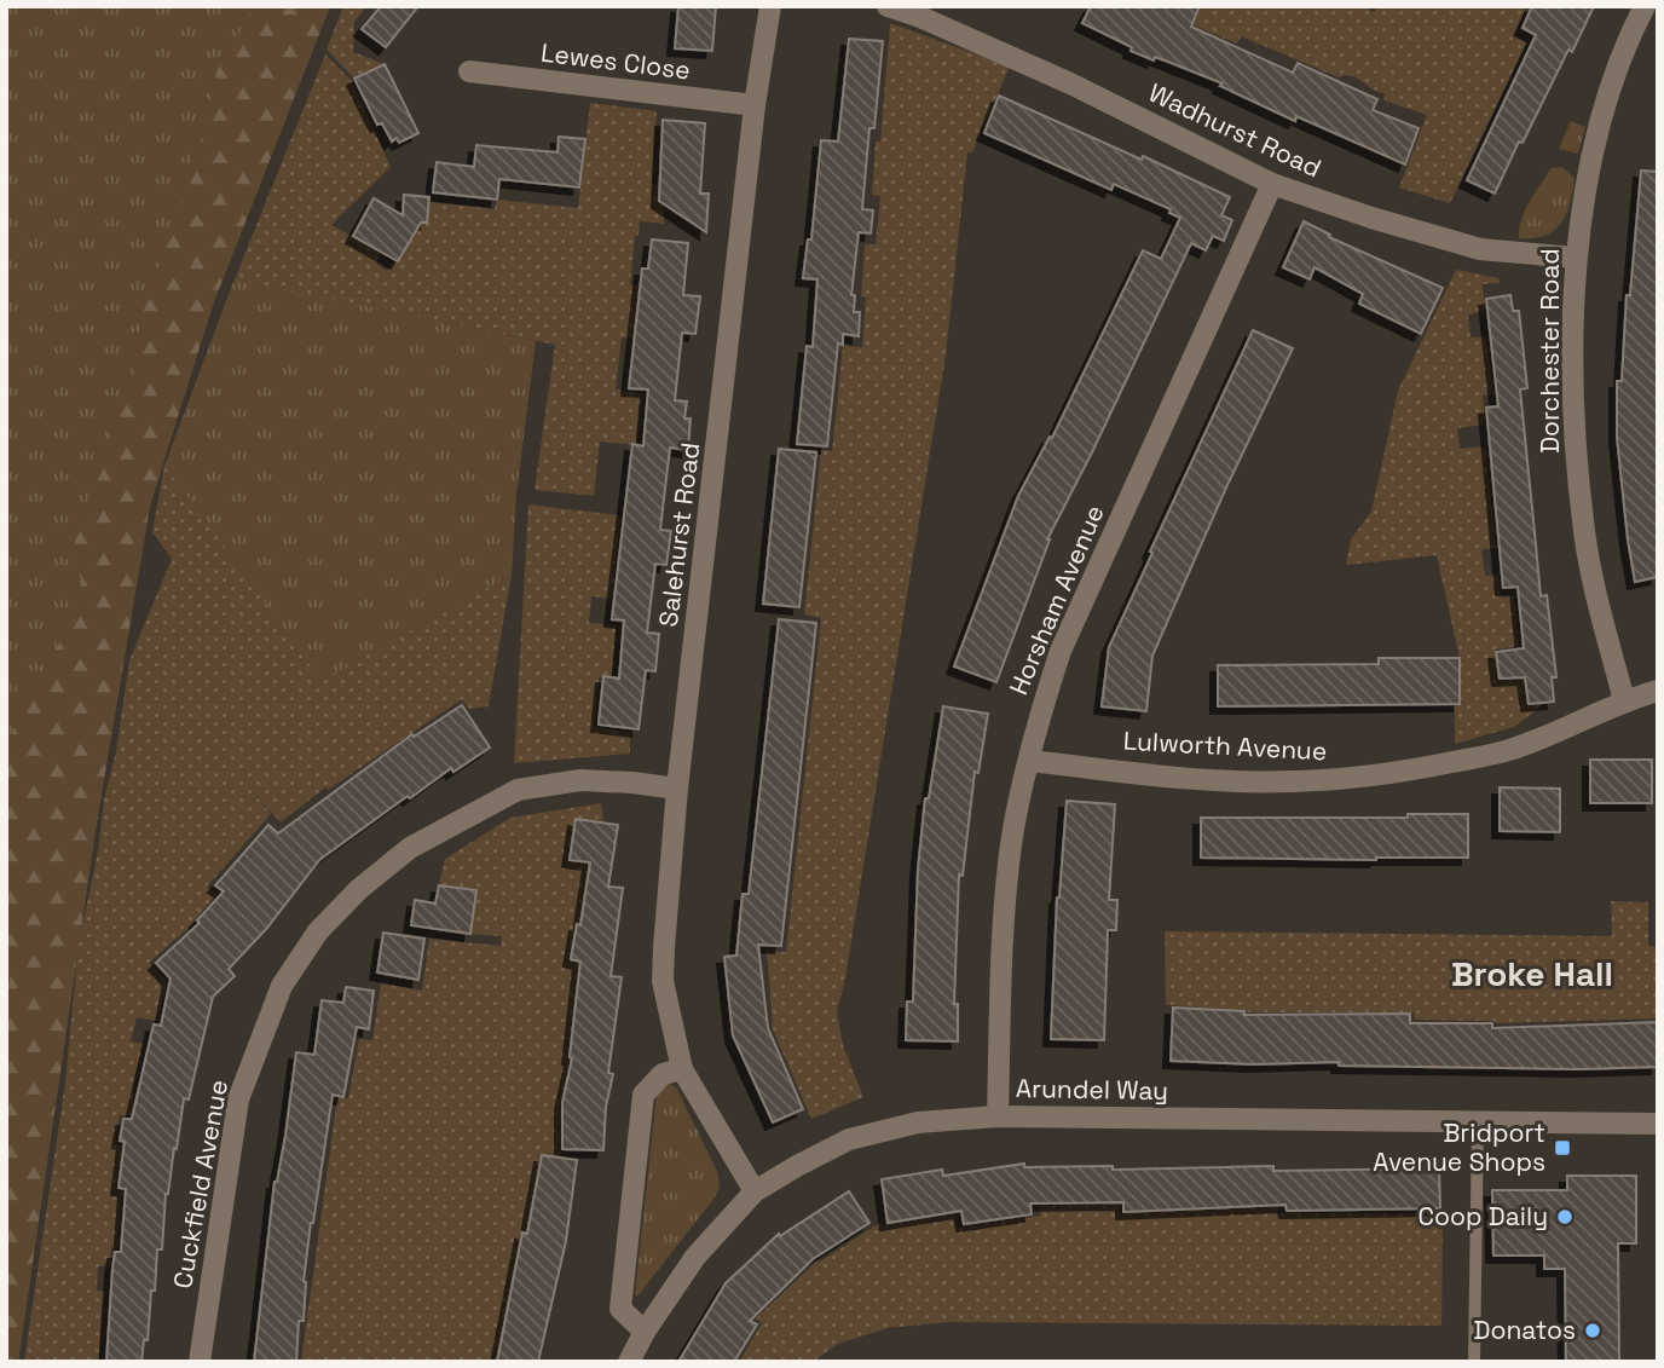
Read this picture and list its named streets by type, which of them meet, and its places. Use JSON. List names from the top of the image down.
{
  "streets": {
    "street": [
      "Lewes Close",
      "Wadhurst Road",
      "Dorchester Road",
      "Salehurst Road",
      "Horsham Avenue",
      "Lulworth Avenue",
      "Arundel Way",
      "Cuckfield Avenue"
    ]
  },
  "crossings": [
    ["Lewes Close", "Salehurst Road"],
    ["Wadhurst Road", "Dorchester Road"],
    ["Wadhurst Road", "Horsham Avenue"],
    ["Dorchester Road", "Lulworth Avenue"],
    ["Salehurst Road", "Arundel Way"],
    ["Salehurst Road", "Cuckfield Avenue"],
    ["Horsham Avenue", "Lulworth Avenue"],
    ["Horsham Avenue", "Arundel Way"]
  ],
  "districts": ["Broke Hall"],
  "places": {
    "transit": ["Bridport Avenue Shops"],
    "other": ["Coop Daily", "Donatos"]
  }
}
